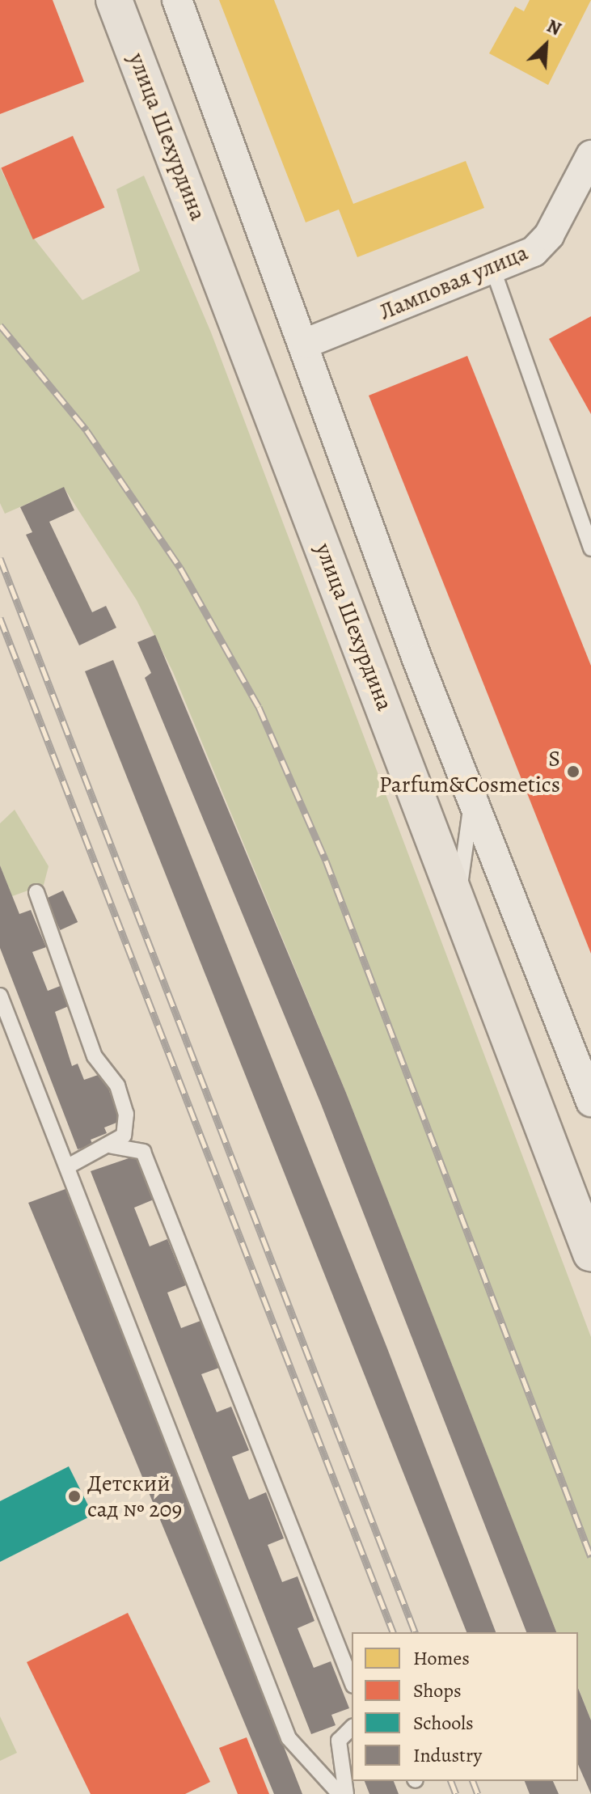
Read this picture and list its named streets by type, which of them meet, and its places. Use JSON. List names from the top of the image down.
{
  "streets": {
    "main road": ["улица Шехурдина"],
    "street": ["Ламповая улица"]
  },
  "places": ["S Parfum&Cosmetics", "Детский сад № 209"],
  "legend": [
    "Homes",
    "Shops",
    "Schools",
    "Industry"
  ],
  "north": "top right"
}
